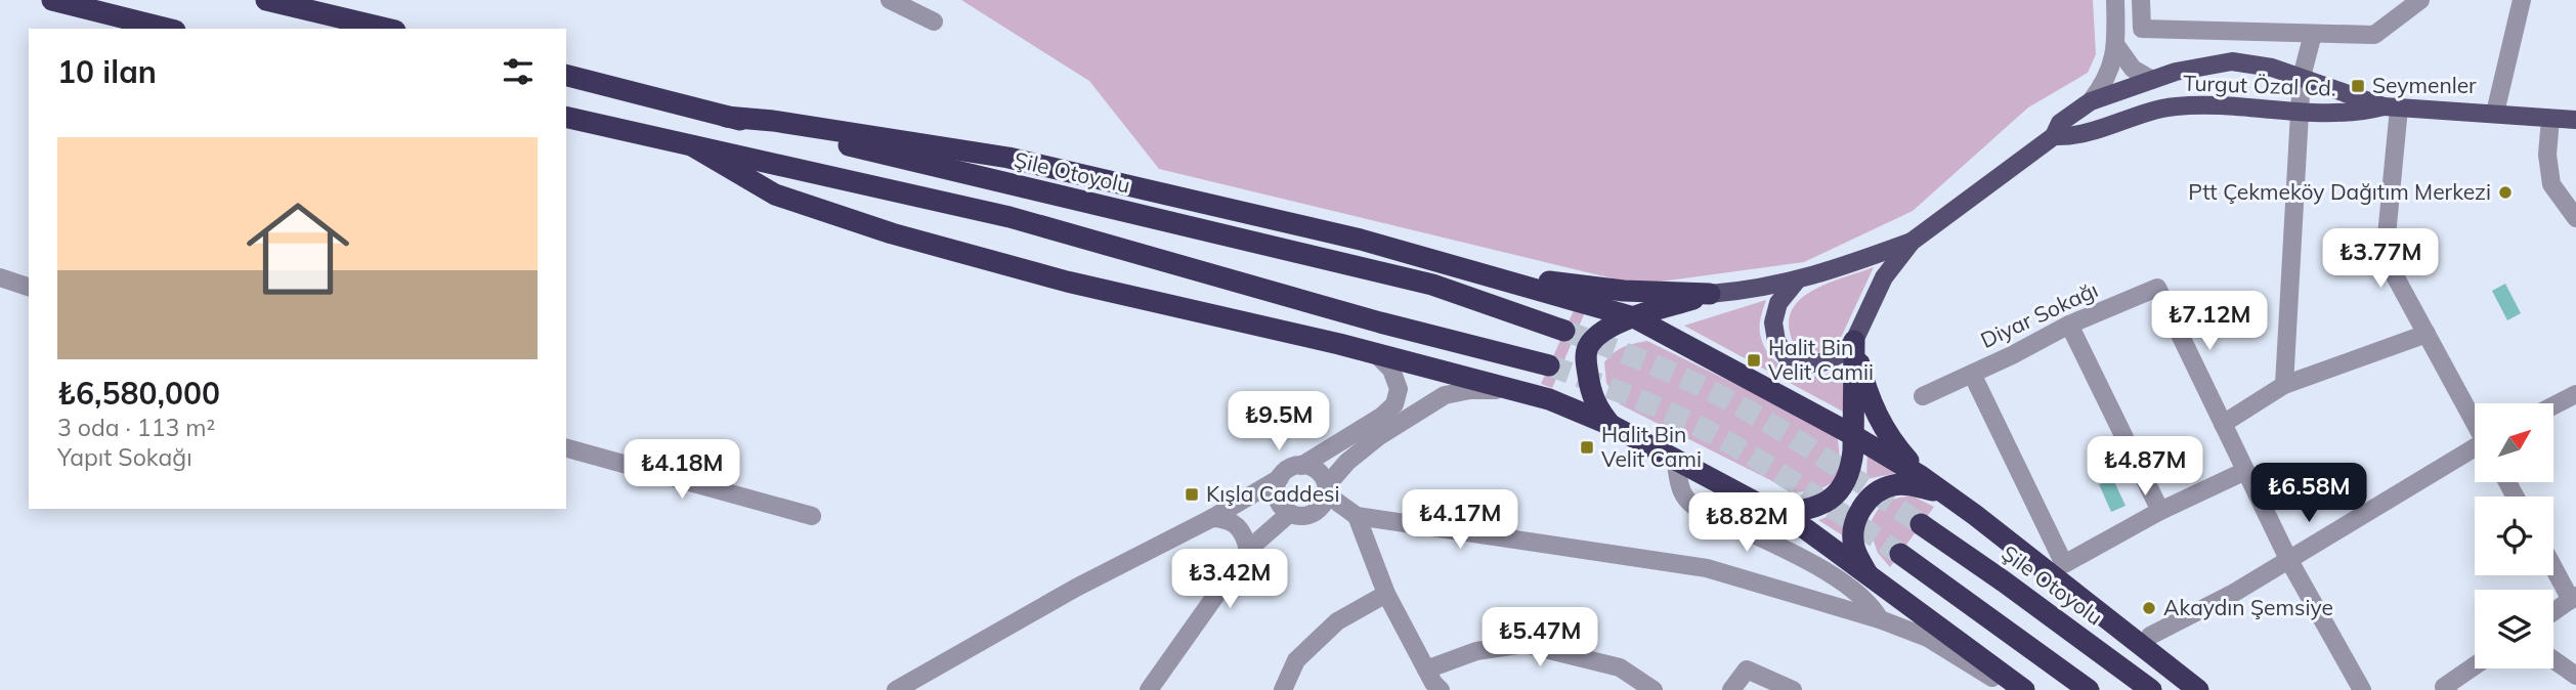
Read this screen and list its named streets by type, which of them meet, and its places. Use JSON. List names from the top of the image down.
{
  "streets": {
    "highway": ["Şile Otoyolu"],
    "main road": ["Turgut Özal Cd."],
    "street": ["Diyar Sokağı"]
  },
  "places": {
    "transit": [
      "Seymenler",
      "Halit Bin Velit Camii",
      "Halit Bin Velit Cami",
      "Kışla Caddesi"
    ],
    "other": ["Ptt Çekmeköy Dağıtım Merkezi", "Akaydın Şemsiye"]
  },
  "north": "top right",
  "page": {
    "heading": "10 ilan",
    "list": [
      {
        "name": "₺6,580,000",
        "note": "3 oda · 113 m² · Yapıt Sokağı"
      }
    ],
    "price": [
      "₺3.77M",
      "₺7.12M",
      "₺9.5M",
      "₺4.87M",
      "₺4.18M",
      "₺6.58M",
      "₺4.17M",
      "₺8.82M",
      "₺3.42M",
      "₺5.47M"
    ]
  }
}
